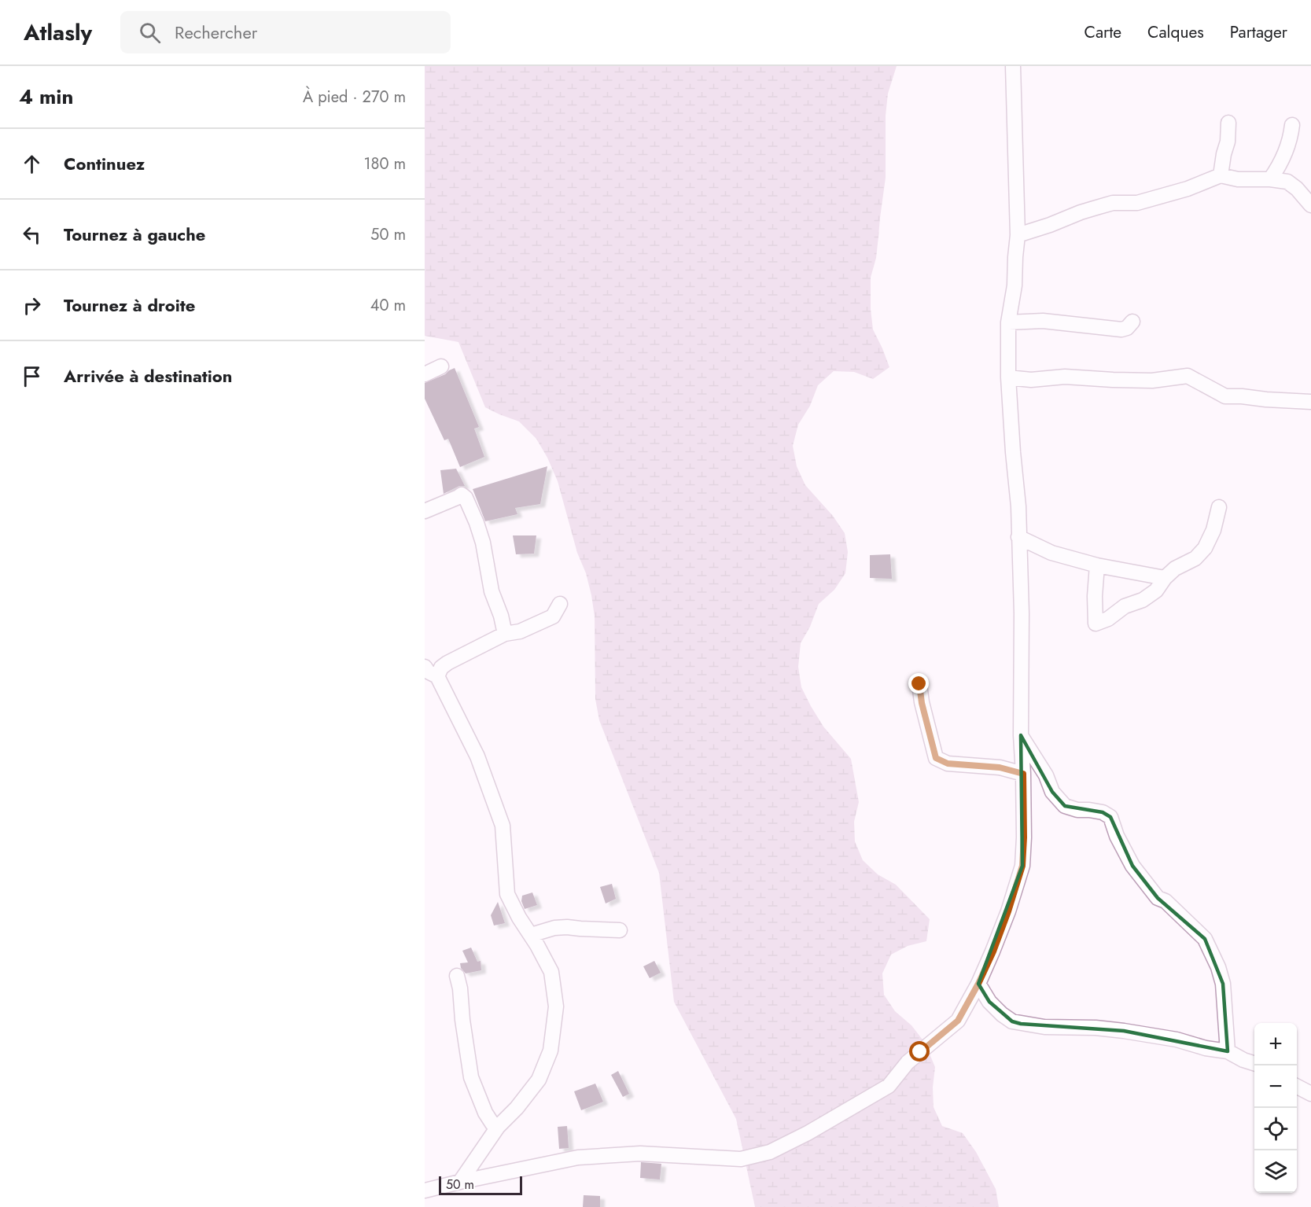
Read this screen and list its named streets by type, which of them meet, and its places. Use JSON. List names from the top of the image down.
{
  "scale_bar": "50 m",
  "page": {
    "header": "Atlasly",
    "search": "Rechercher",
    "nav": ["Carte", "Calques", "Partager"],
    "heading": ["4 min", "À pied · 270 m"],
    "list": [
      ["Continuez", "180 m"],
      ["Tournez à gauche", "50 m"],
      ["Tournez à droite", "40 m"],
      "Arrivée à destination"
    ],
    "map_buttons": ["+", "−"],
    "scale": "50 m"
  }
}
